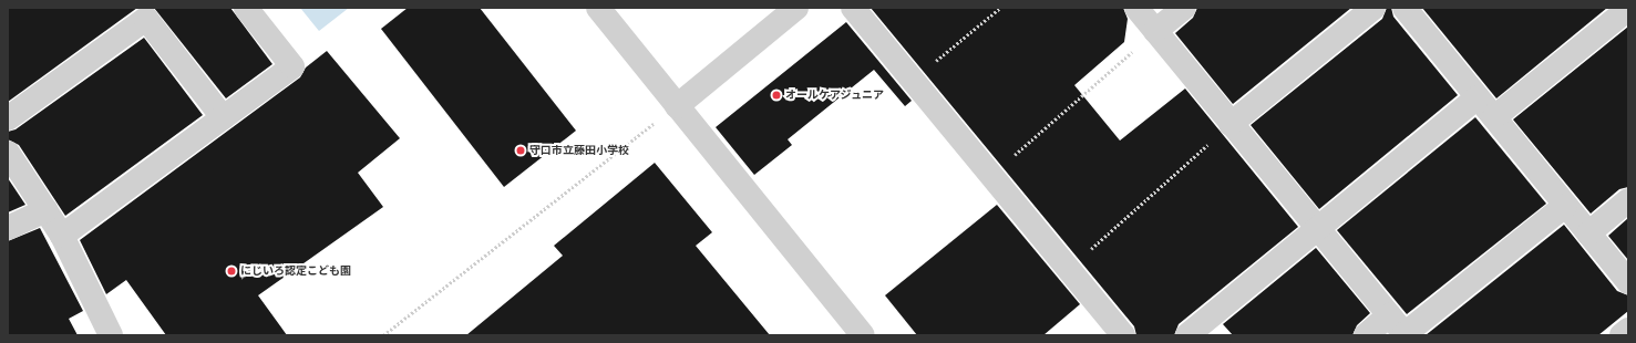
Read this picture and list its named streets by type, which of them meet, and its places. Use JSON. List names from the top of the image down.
{
  "places": ["オールケアジュニア", "守口市立藤田小学校", "にじいろ認定こども園"]
}
